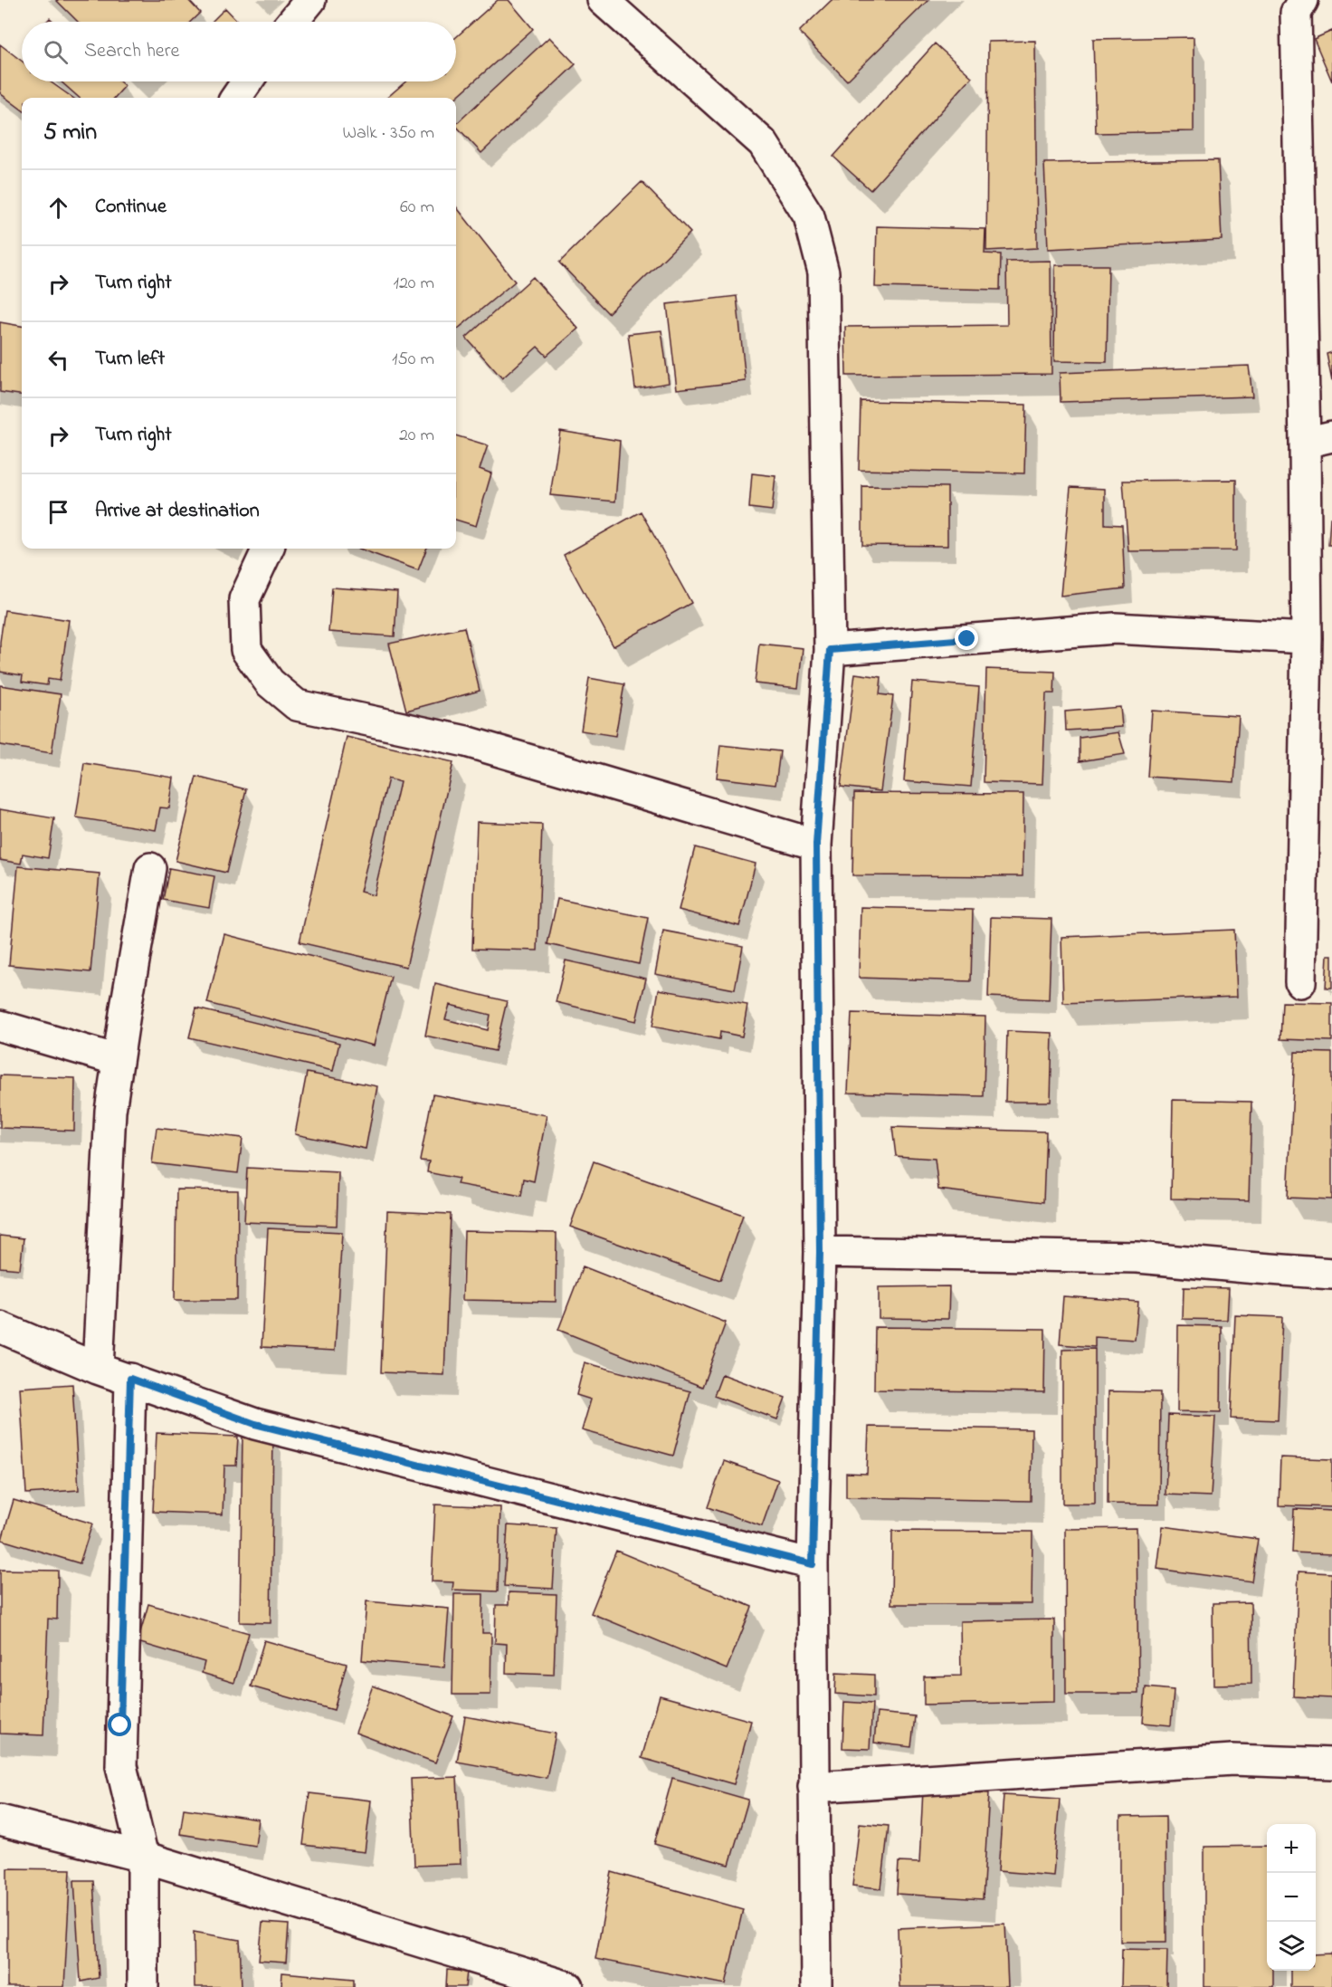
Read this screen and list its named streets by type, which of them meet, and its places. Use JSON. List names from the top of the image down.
{
  "page": {
    "search": "Search here",
    "heading": ["5 min", "Walk · 350 m"],
    "list": [
      ["Continue", "60 m"],
      ["Turn right", "120 m"],
      ["Turn left", "150 m"],
      ["Turn right", "20 m"],
      "Arrive at destination"
    ],
    "map_buttons": ["+", "−"]
  }
}
